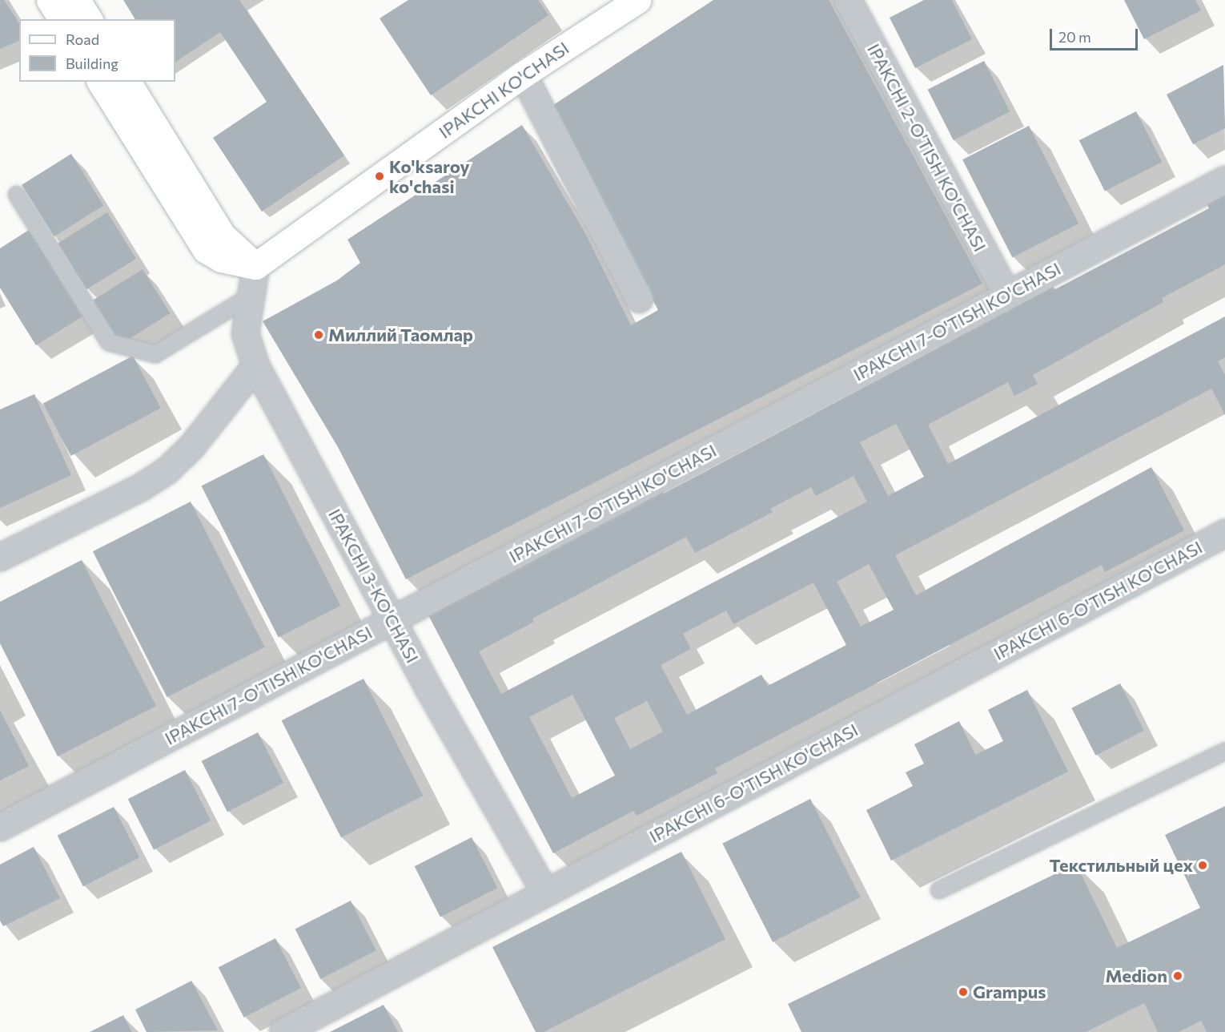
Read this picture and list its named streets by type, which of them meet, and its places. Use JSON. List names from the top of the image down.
{
  "streets": {
    "main road": ["IPAKCHI KO'CHASI"],
    "street": [
      "IPAKCHI 2-O'TISH KO'CHASI",
      "IPAKCHI 7-O'TISH KO'CHASI",
      "IPAKCHI 3-KO'CHASI",
      "IPAKCHI 6-O'TISH KO'CHASI"
    ]
  },
  "crossings": [
    ["IPAKCHI KO'CHASI", "IPAKCHI 3-KO'CHASI"],
    ["IPAKCHI 2-O'TISH KO'CHASI", "IPAKCHI 7-O'TISH KO'CHASI"],
    ["IPAKCHI 7-O'TISH KO'CHASI", "IPAKCHI 3-KO'CHASI"],
    ["IPAKCHI 3-KO'CHASI", "IPAKCHI 6-O'TISH KO'CHASI"]
  ],
  "places": [
    "Ko'ksaroy ko'chasi",
    "Миллий Таомлар",
    "Текстильный цех",
    "Medion",
    "Grampus"
  ],
  "legend": ["Road", "Building"],
  "scale_bar": "20 m"
}
